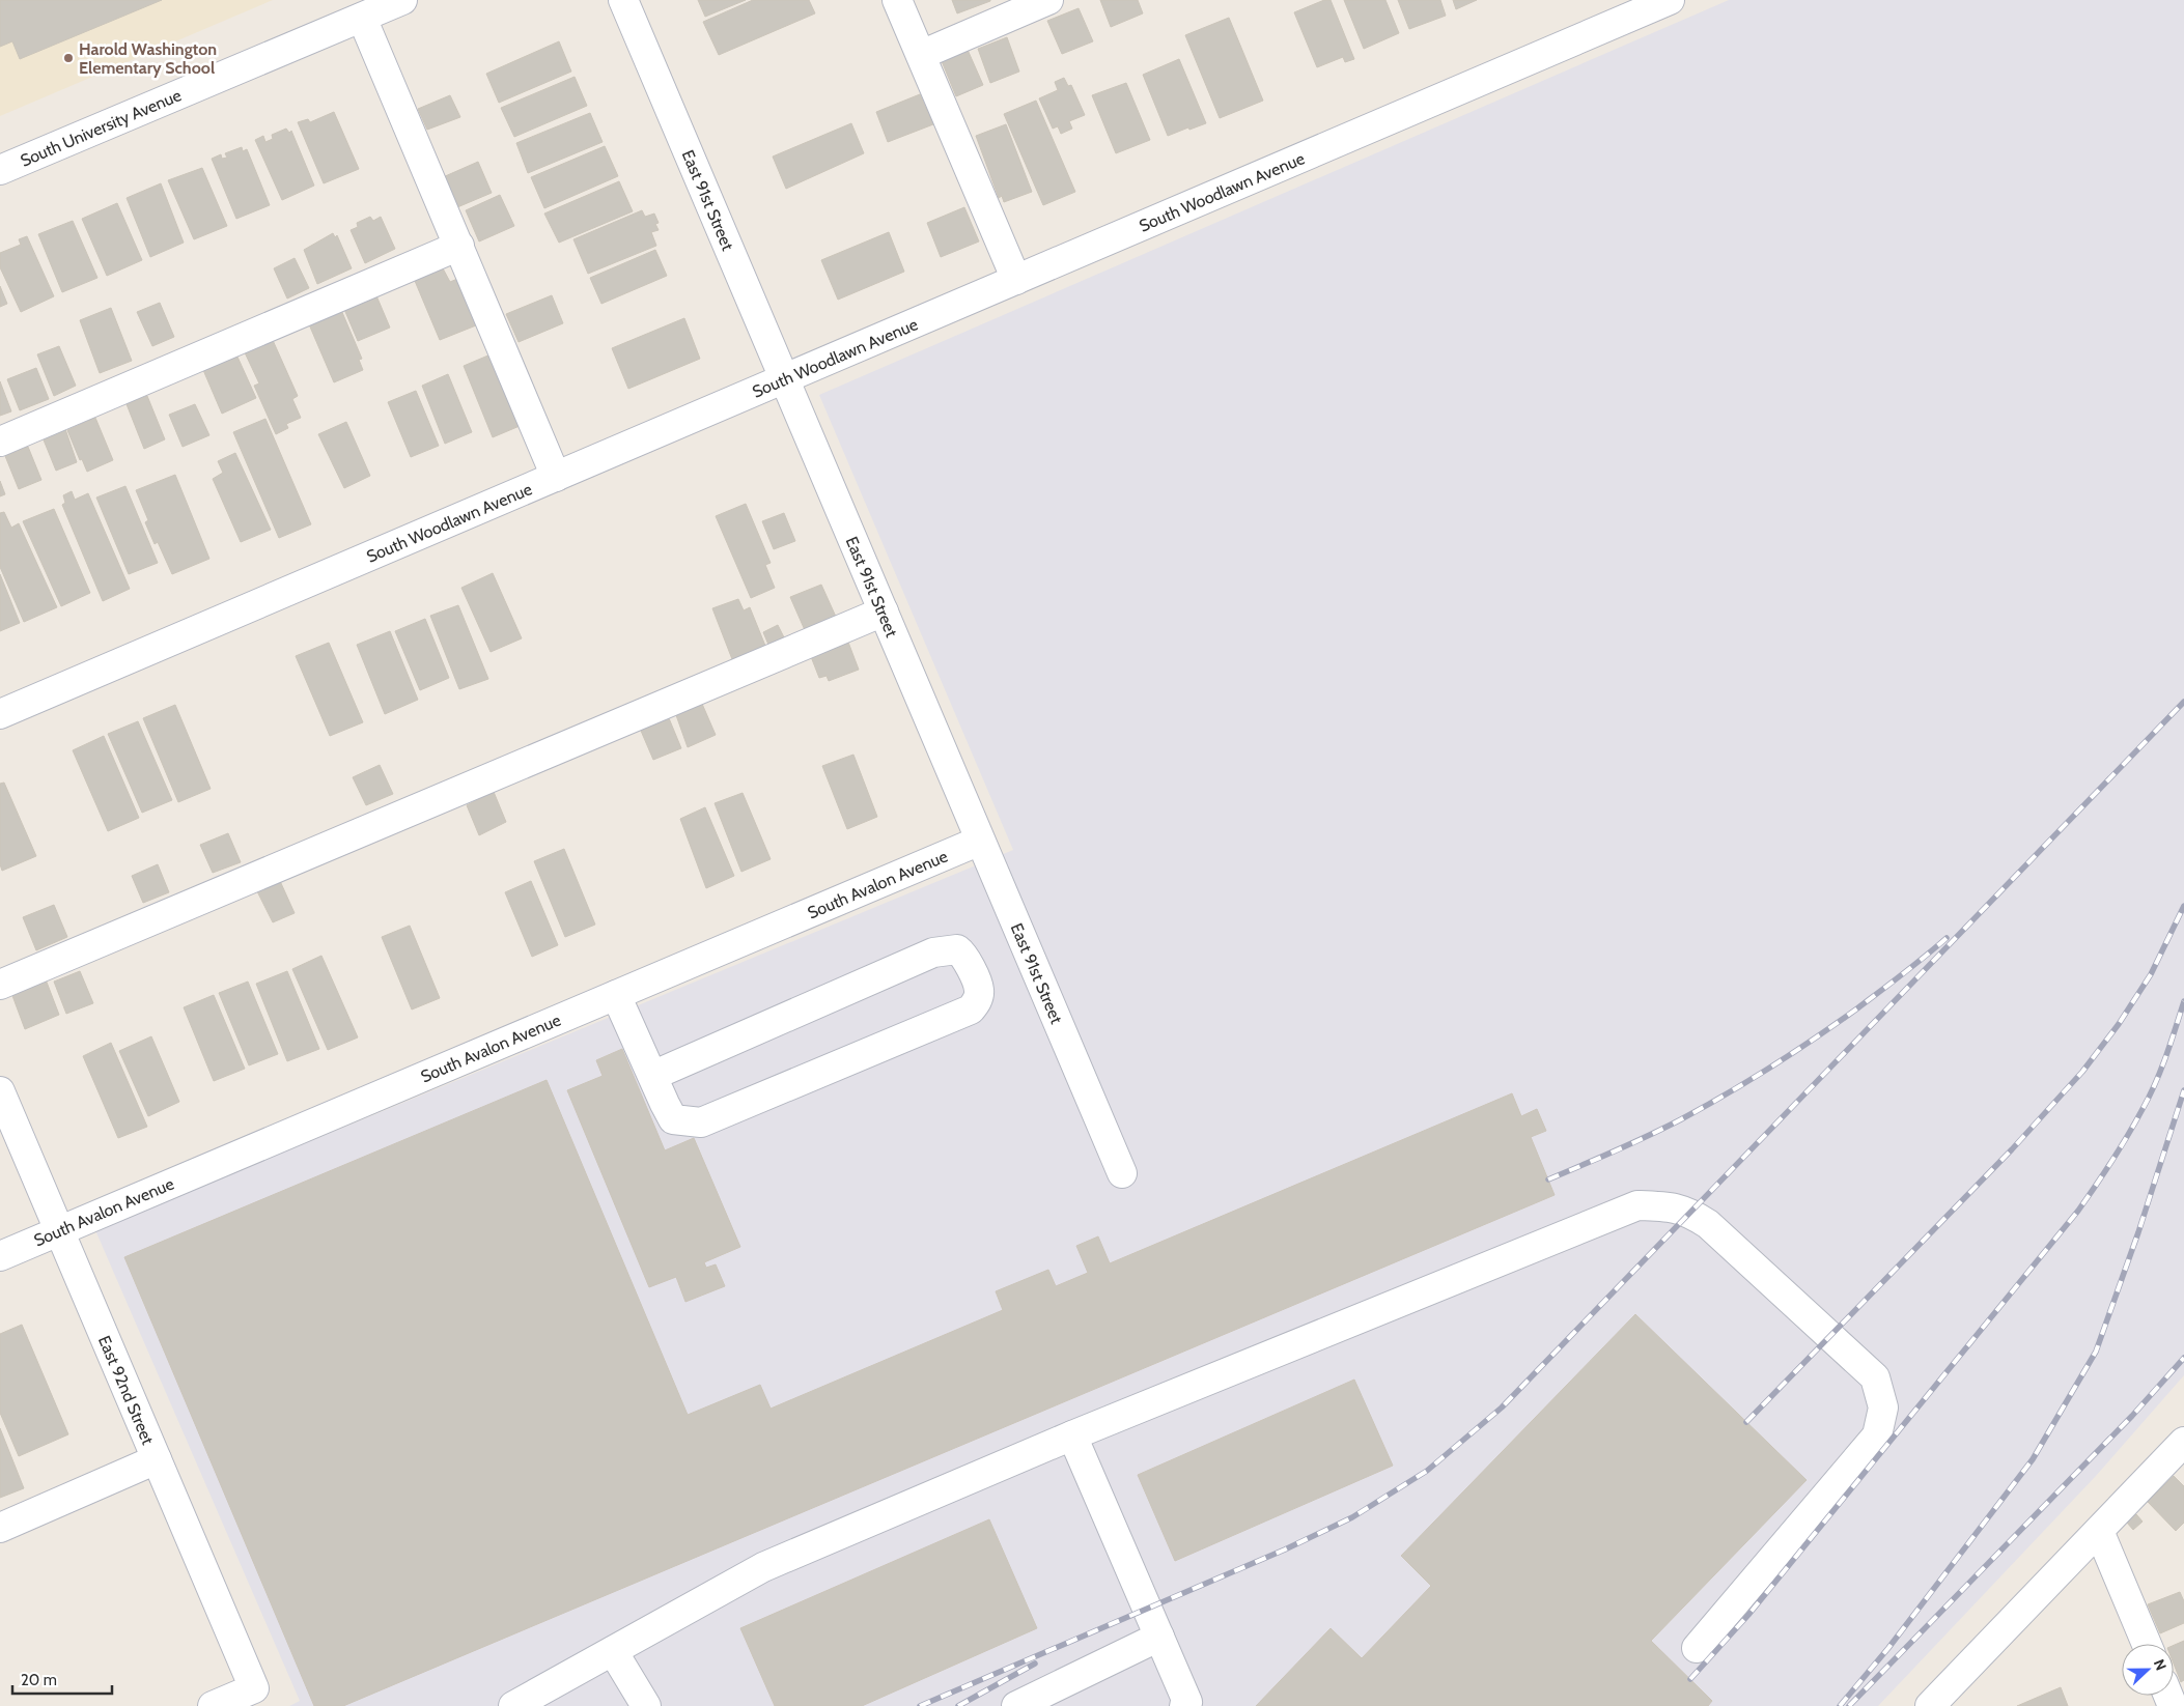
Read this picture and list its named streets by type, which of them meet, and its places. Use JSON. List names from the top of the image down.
{
  "streets": {
    "street": [
      "South University Avenue",
      "South Woodlawn Avenue",
      "East 91st Street",
      "South Avalon Avenue",
      "East 92nd Street"
    ]
  },
  "crossings": [
    ["South Woodlawn Avenue", "East 91st Street"],
    ["East 91st Street", "South Avalon Avenue"],
    ["South Avalon Avenue", "East 92nd Street"]
  ],
  "places": ["Harold Washington Elementary School"],
  "scale_bar": "20 m",
  "north": "right"
}
